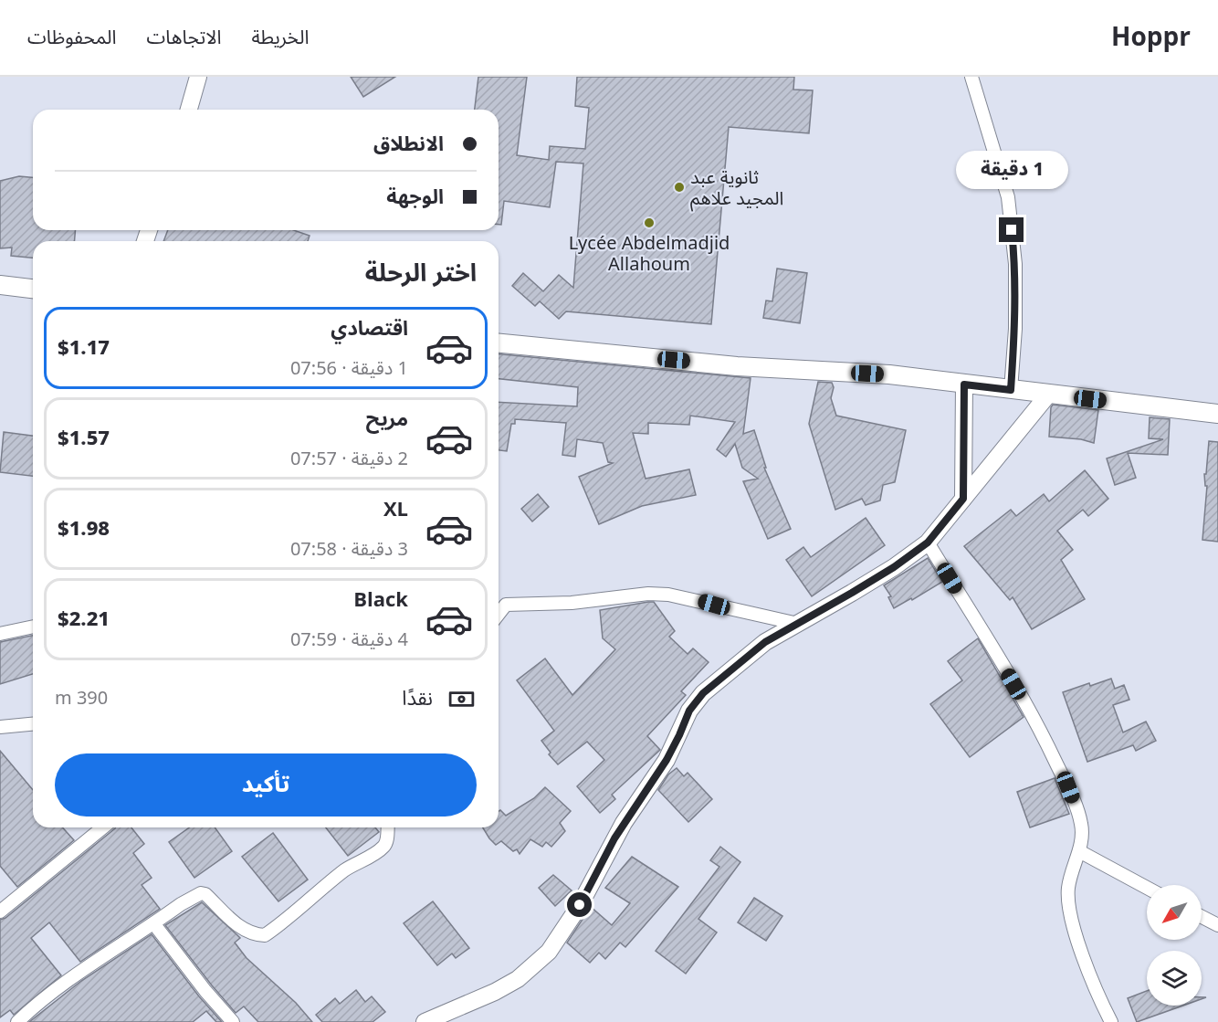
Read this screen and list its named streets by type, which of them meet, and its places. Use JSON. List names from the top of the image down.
{
  "places": ["ثانوية عبد المجيد علاهم", "Lycée Abdelmadjid Allahoum"],
  "north": "bottom left",
  "page": {
    "header": "Hoppr",
    "nav": ["الخريطة", "الاتجاهات", "المحفوظات"],
    "banner": ["الانطلاق", "الوجهة"],
    "bubble": "1 دقيقة",
    "heading": "اختر الرحلة",
    "list": [
      {
        "name": "اقتصادي",
        "note": "1 دقيقة · 07:56",
        "value": "$1.17"
      },
      {
        "name": "مريح",
        "note": "2 دقيقة · 07:57",
        "value": "$1.57"
      },
      {
        "name": "XL",
        "note": "3 دقيقة · 07:58",
        "value": "$1.98"
      },
      {
        "name": "Black",
        "note": "4 دقيقة · 07:59",
        "value": "$2.21"
      }
    ],
    "pay": ["نقدًا", "390 m"],
    "buttons": "تأكيد"
  }
}
